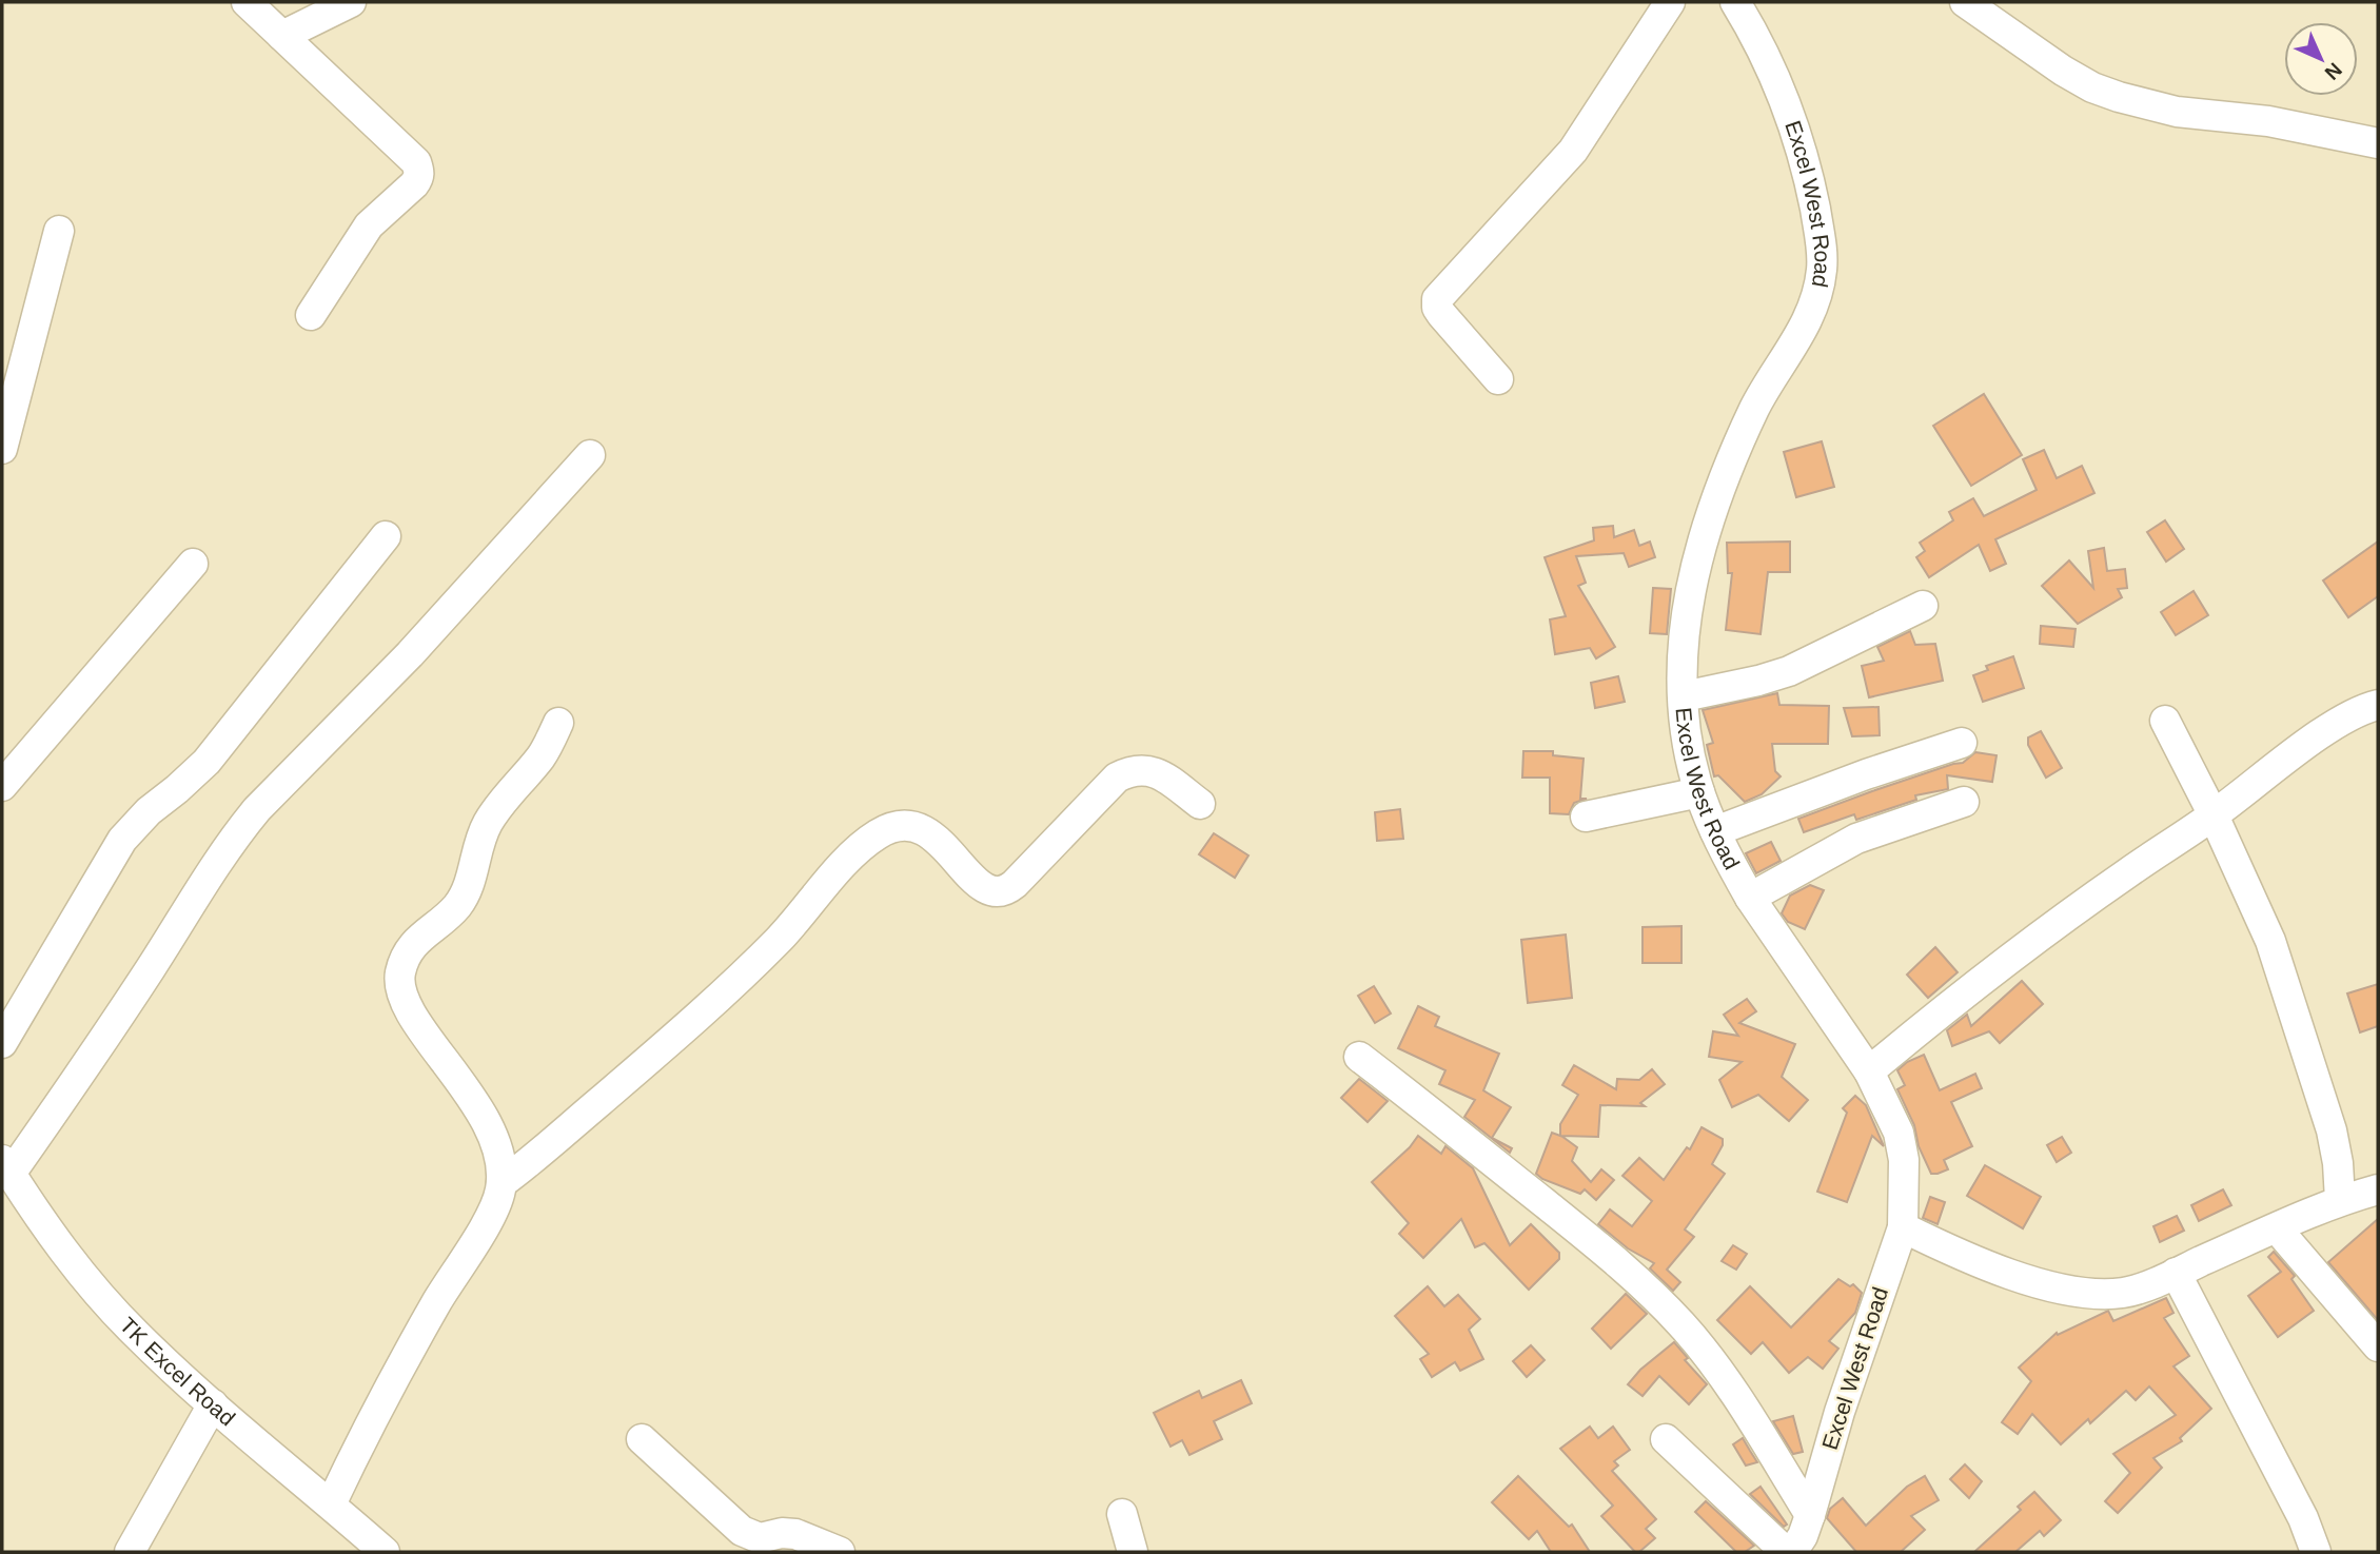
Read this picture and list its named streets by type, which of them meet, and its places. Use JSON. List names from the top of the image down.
{
  "streets": {
    "street": ["Excel West Road", "TK Excel Road"]
  },
  "north": "bottom right"
}
